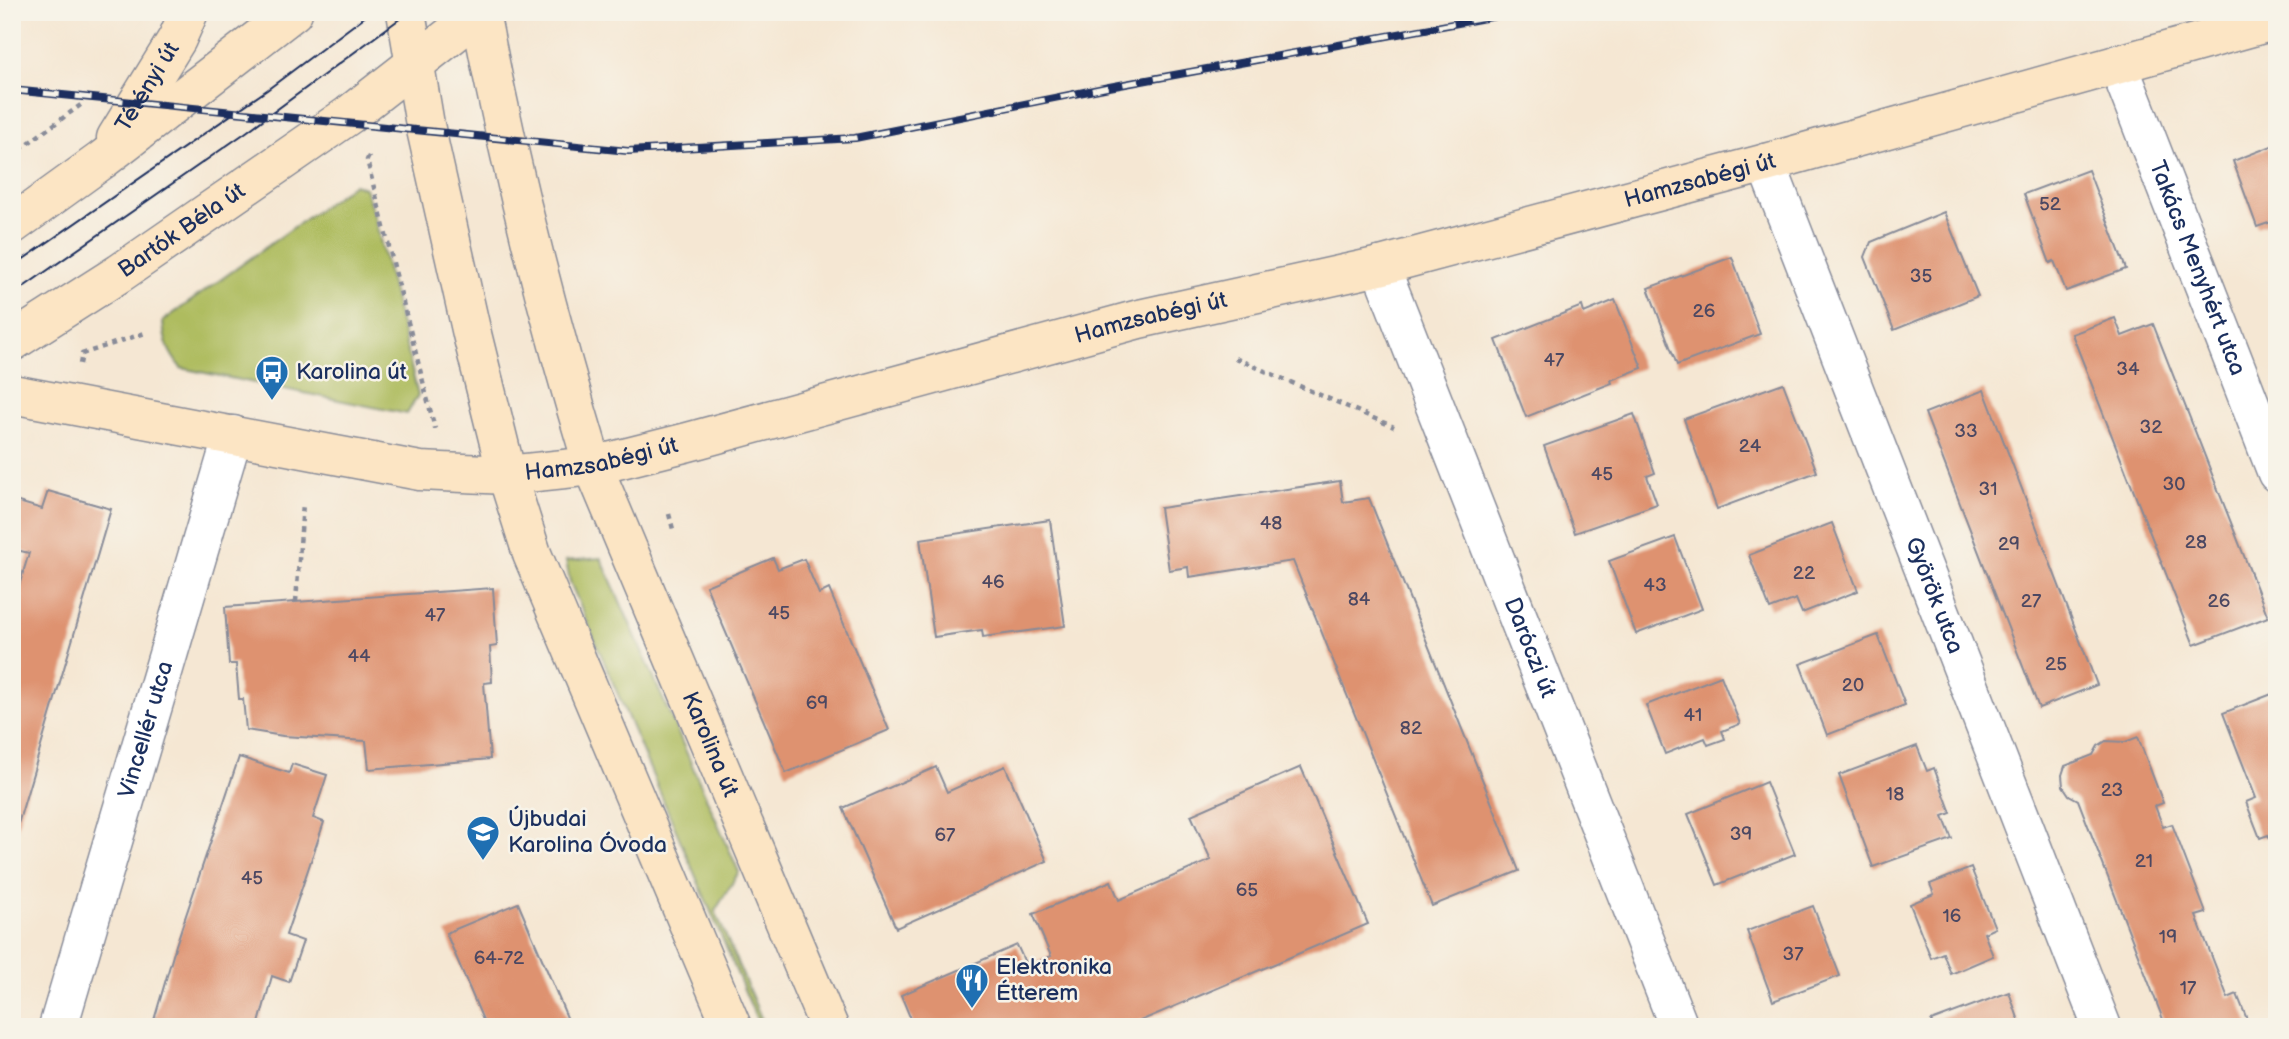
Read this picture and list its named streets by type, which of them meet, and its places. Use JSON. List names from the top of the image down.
{
  "streets": {
    "street": [
      "Tétényi út",
      "Hamzsabégi út",
      "Bartók Béla út",
      "Takács Menyhért utca",
      "Györök utca",
      "Daróczi út",
      "Vincellér utca",
      "Karolina út"
    ]
  },
  "crossings": [
    ["Hamzsabégi út", "Takács Menyhért utca"],
    ["Hamzsabégi út", "Györök utca"],
    ["Hamzsabégi út", "Daróczi út"],
    ["Hamzsabégi út", "Vincellér utca"],
    ["Hamzsabégi út", "Karolina út"],
    ["Bartók Béla út", "Karolina út"]
  ],
  "places": {
    "bus stop": ["Karolina út"],
    "school or university": ["Újbudai Karolina Óvoda"],
    "restaurant": ["Elektronika Étterem"]
  },
  "house_numbers": [
    "52",
    "35",
    "26",
    "47",
    "34",
    "32",
    "33",
    "24",
    "45",
    "30",
    "31",
    "48",
    "28",
    "29",
    "22",
    "46",
    "43",
    "84",
    "27",
    "26",
    "45",
    "47",
    "44",
    "25",
    "20",
    "69",
    "41",
    "82",
    "23",
    "18",
    "39",
    "67",
    "21",
    "45",
    "65",
    "16",
    "19",
    "37",
    "64-72",
    "17"
  ]
}
